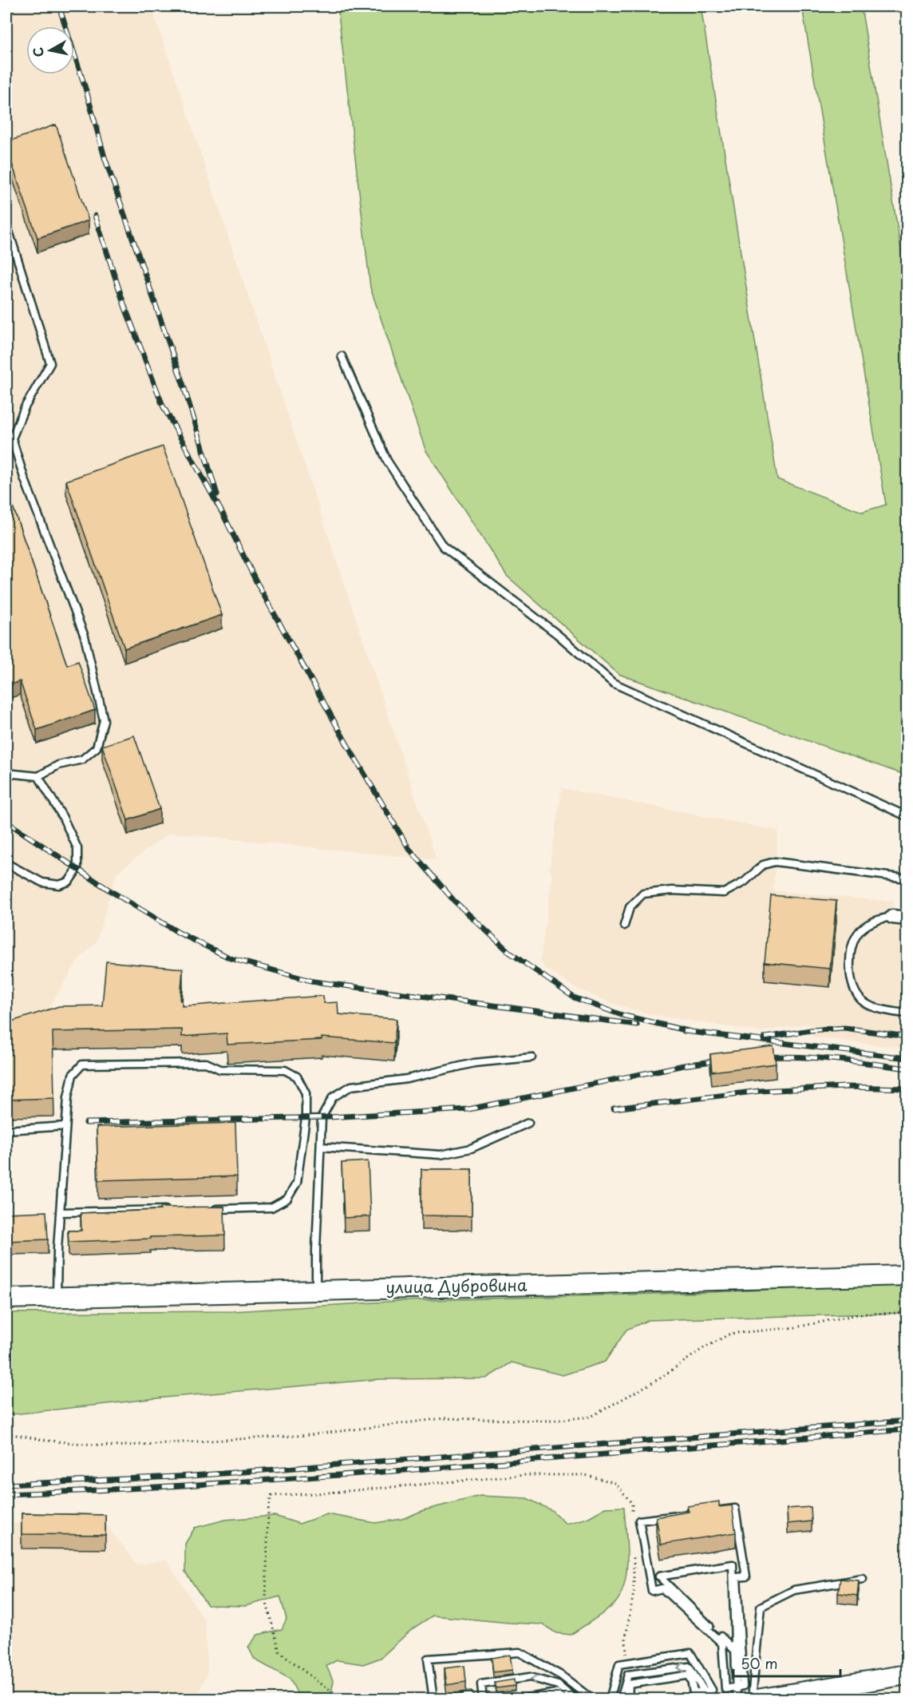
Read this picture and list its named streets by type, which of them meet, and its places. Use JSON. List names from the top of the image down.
{
  "streets": {
    "main road": ["улица Дубровина"]
  },
  "scale_bar": "50 m",
  "north": "left"
}
